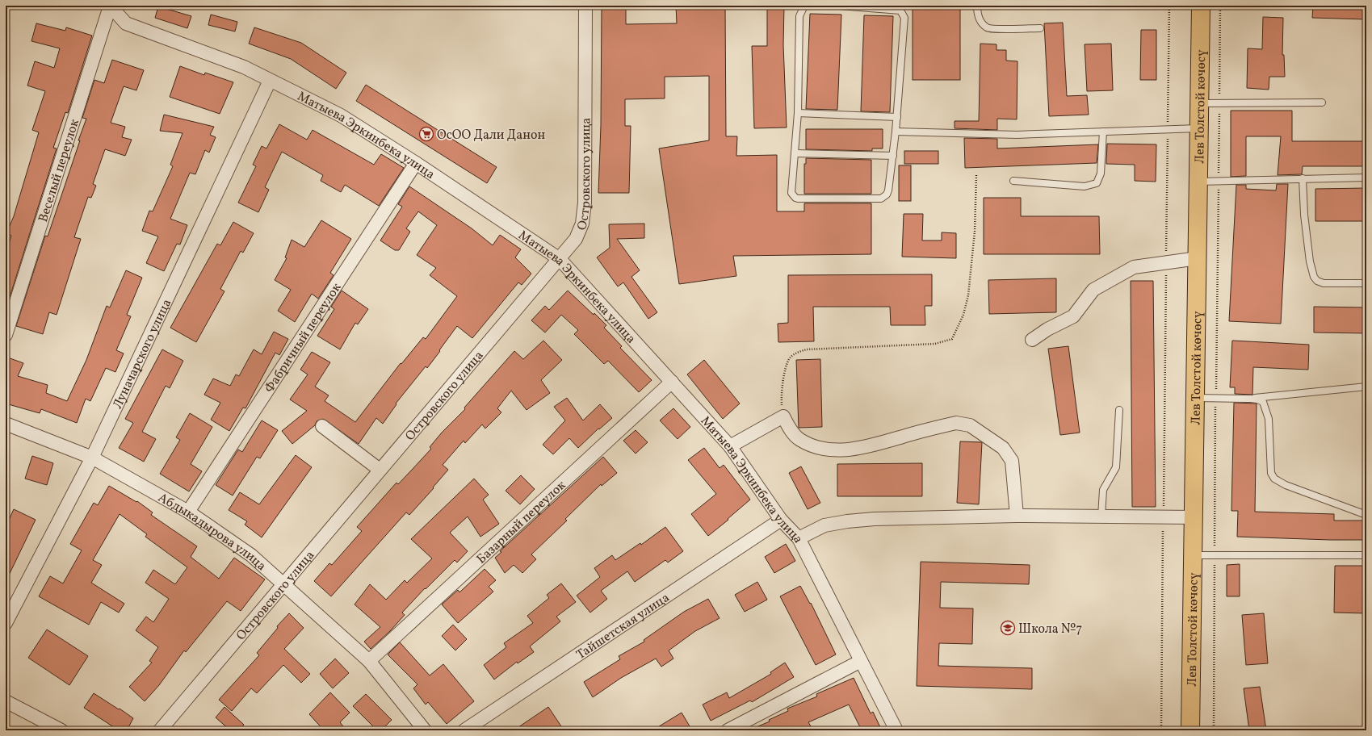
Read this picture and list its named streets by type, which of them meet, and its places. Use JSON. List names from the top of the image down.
{
  "streets": {
    "main road": ["Лев Толстой көчөсү"],
    "street": [
      "Матыева Эркинбека улица",
      "Веселый переулок",
      "Островского улица",
      "Фабричный переулок",
      "Луначарского улица",
      "Базарный переулок",
      "Абдыкадырова улица",
      "Тайшетская улица"
    ]
  },
  "crossings": [
    ["Матыева Эркинбека улица", "Веселый переулок"],
    ["Матыева Эркинбека улица", "Островского улица"],
    ["Матыева Эркинбека улица", "Фабричный переулок"],
    ["Матыева Эркинбека улица", "Луначарского улица"],
    ["Матыева Эркинбека улица", "Базарный переулок"],
    ["Матыева Эркинбека улица", "Тайшетская улица"],
    ["Островского улица", "Абдыкадырова улица"],
    ["Фабричный переулок", "Абдыкадырова улица"],
    ["Луначарского улица", "Абдыкадырова улица"],
    ["Базарный переулок", "Абдыкадырова улица"]
  ],
  "places": {
    "supermarket": ["ОсОО Дали Данон"],
    "school or university": ["Школа №7"]
  }
}
